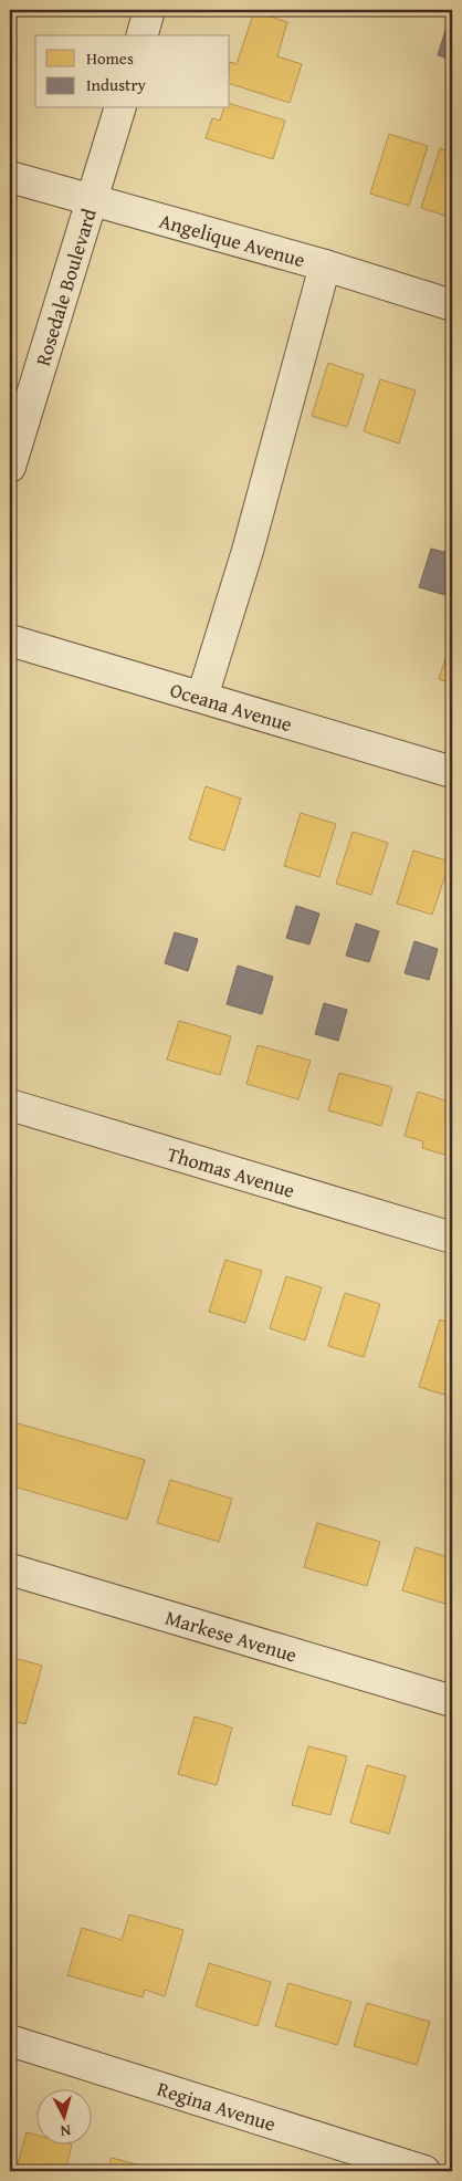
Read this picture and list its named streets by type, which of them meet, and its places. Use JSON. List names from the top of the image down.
{
  "streets": {
    "street": [
      "Angelique Avenue",
      "Rosedale Boulevard",
      "Oceana Avenue",
      "Thomas Avenue",
      "Markese Avenue",
      "Regina Avenue"
    ]
  },
  "crossings": [
    ["Angelique Avenue", "Rosedale Boulevard"]
  ],
  "legend": ["Homes", "Industry"],
  "north": "bottom"
}
